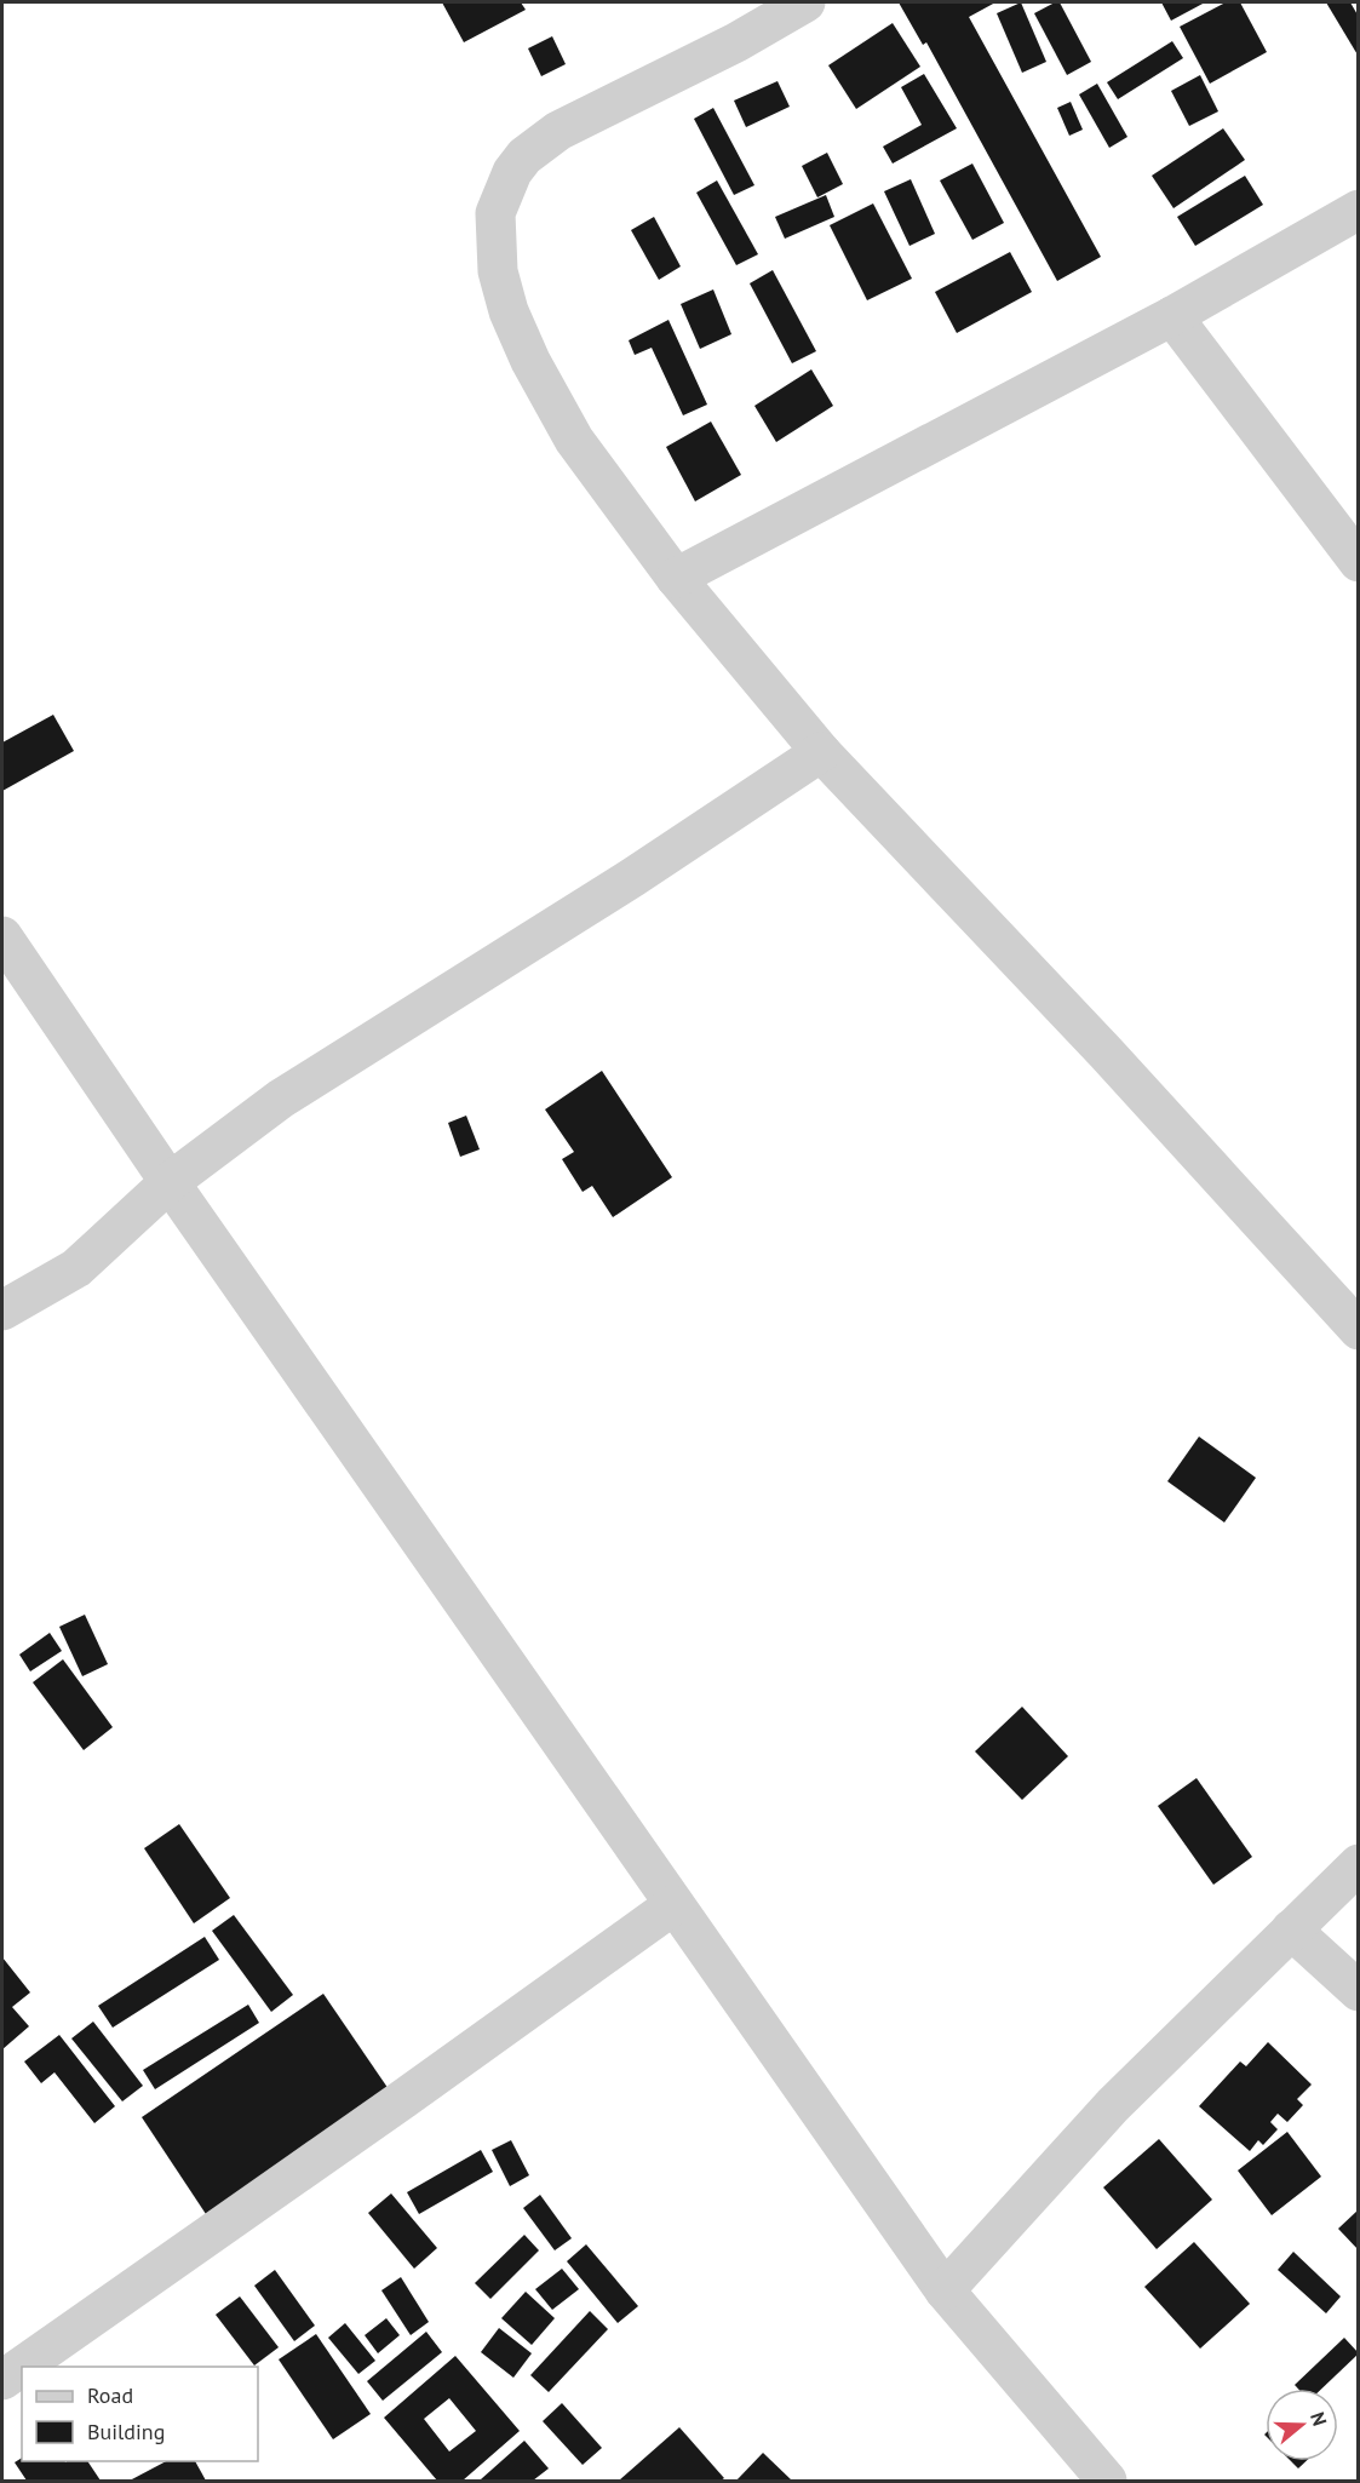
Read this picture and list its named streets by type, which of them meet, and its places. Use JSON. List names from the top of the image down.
{
  "legend": ["Road", "Building"],
  "north": "right"
}
